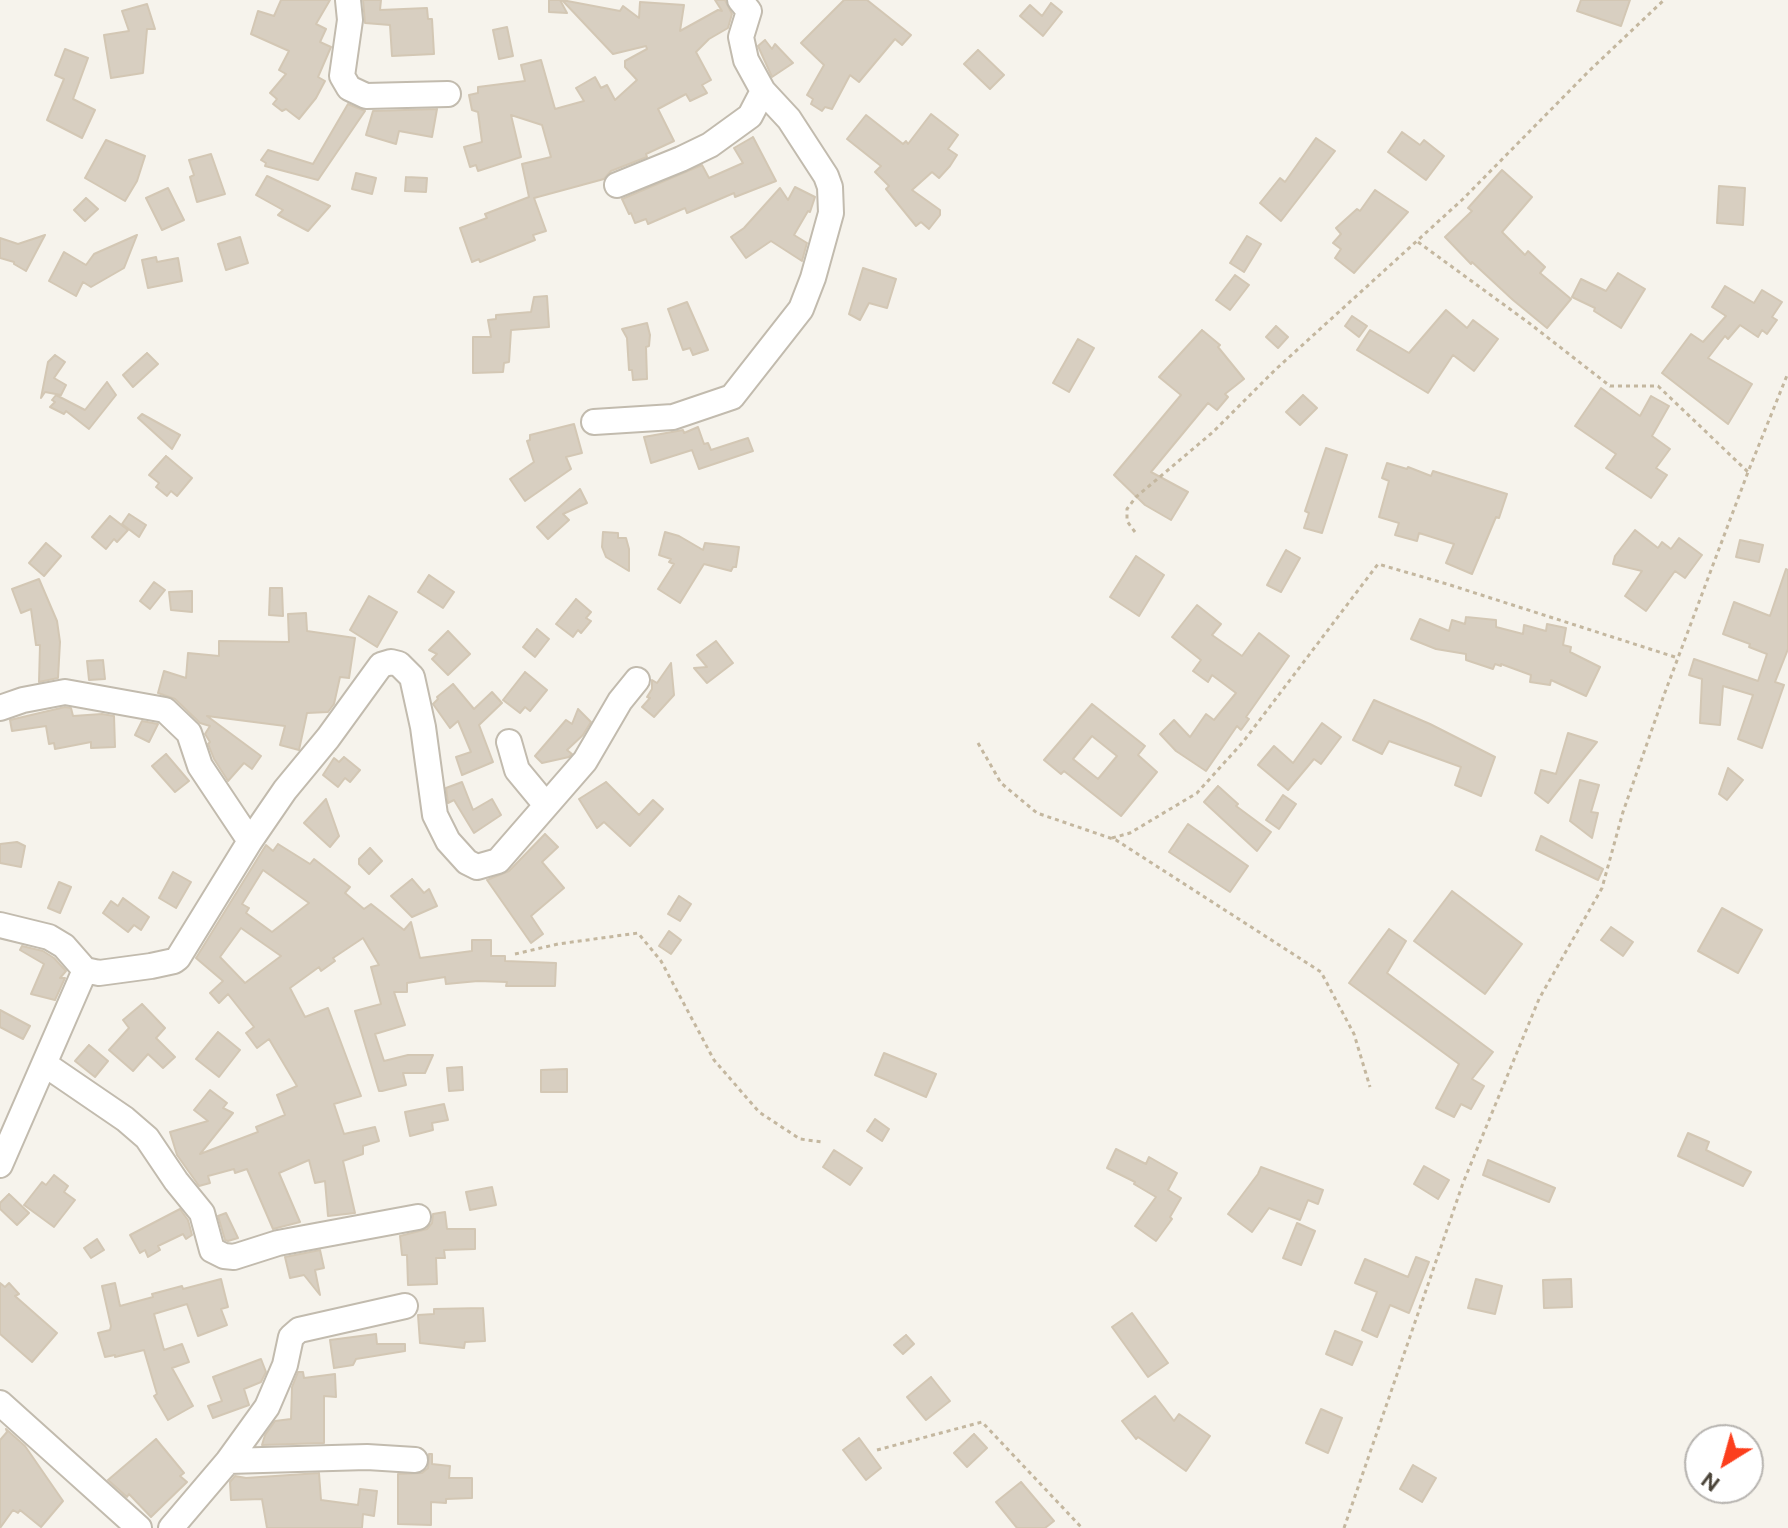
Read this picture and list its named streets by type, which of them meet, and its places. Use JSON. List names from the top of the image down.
{
  "north": "bottom left"
}
